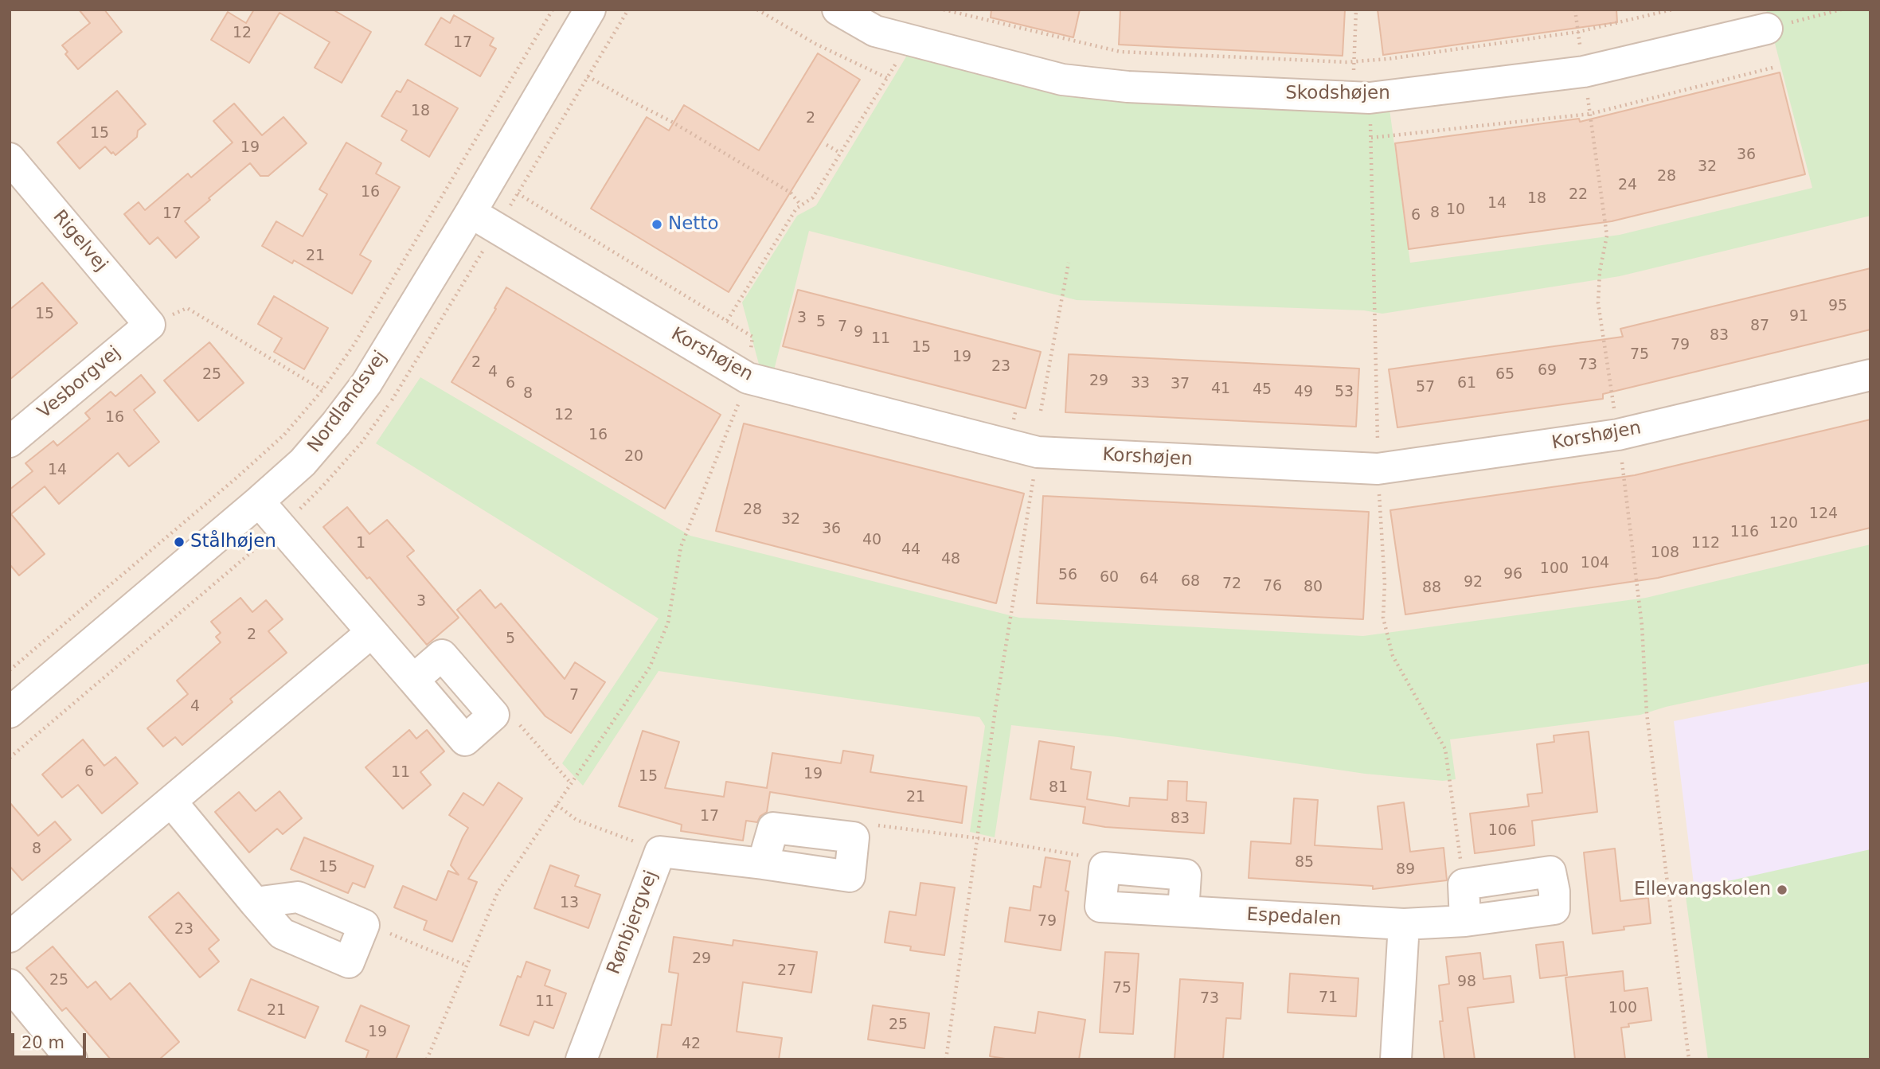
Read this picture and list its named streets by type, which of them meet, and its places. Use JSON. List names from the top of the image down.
{
  "streets": {
    "street": [
      "Skodshøjen",
      "Rigelvej",
      "Korshøjen",
      "Vesborgvej",
      "Nordlandsvej",
      "Espedalen",
      "Rønbjergvej"
    ]
  },
  "crossings": [
    ["Rigelvej", "Vesborgvej"],
    ["Korshøjen", "Nordlandsvej"]
  ],
  "places": ["Netto", "Stålhøjen", "Ellevangskolen"],
  "house_numbers": [
    "12",
    "17",
    "18",
    "2",
    "15",
    "19",
    "36",
    "32",
    "28",
    "24",
    "16",
    "22",
    "18",
    "14",
    "10",
    "8",
    "17",
    "6",
    "21",
    "95",
    "15",
    "91",
    "3",
    "5",
    "87",
    "7",
    "9",
    "83",
    "11",
    "79",
    "15",
    "75",
    "19",
    "2",
    "73",
    "23",
    "69",
    "4",
    "25",
    "65",
    "29",
    "6",
    "33",
    "61",
    "37",
    "57",
    "41",
    "45",
    "49",
    "53",
    "8",
    "12",
    "16",
    "16",
    "20",
    "14",
    "28",
    "124",
    "32",
    "120",
    "36",
    "116",
    "40",
    "1",
    "112",
    "44",
    "108",
    "48",
    "104",
    "100",
    "96",
    "56",
    "60",
    "64",
    "68",
    "92",
    "72",
    "76",
    "80",
    "88",
    "3",
    "2",
    "5",
    "7",
    "4",
    "6",
    "11",
    "19",
    "15",
    "81",
    "21",
    "17",
    "83",
    "106",
    "8",
    "85",
    "15",
    "89",
    "13",
    "79",
    "23",
    "29",
    "27",
    "25",
    "98",
    "75",
    "71",
    "73",
    "11",
    "100",
    "21",
    "25",
    "19",
    "42"
  ],
  "scale_bar": "20 m"
}
